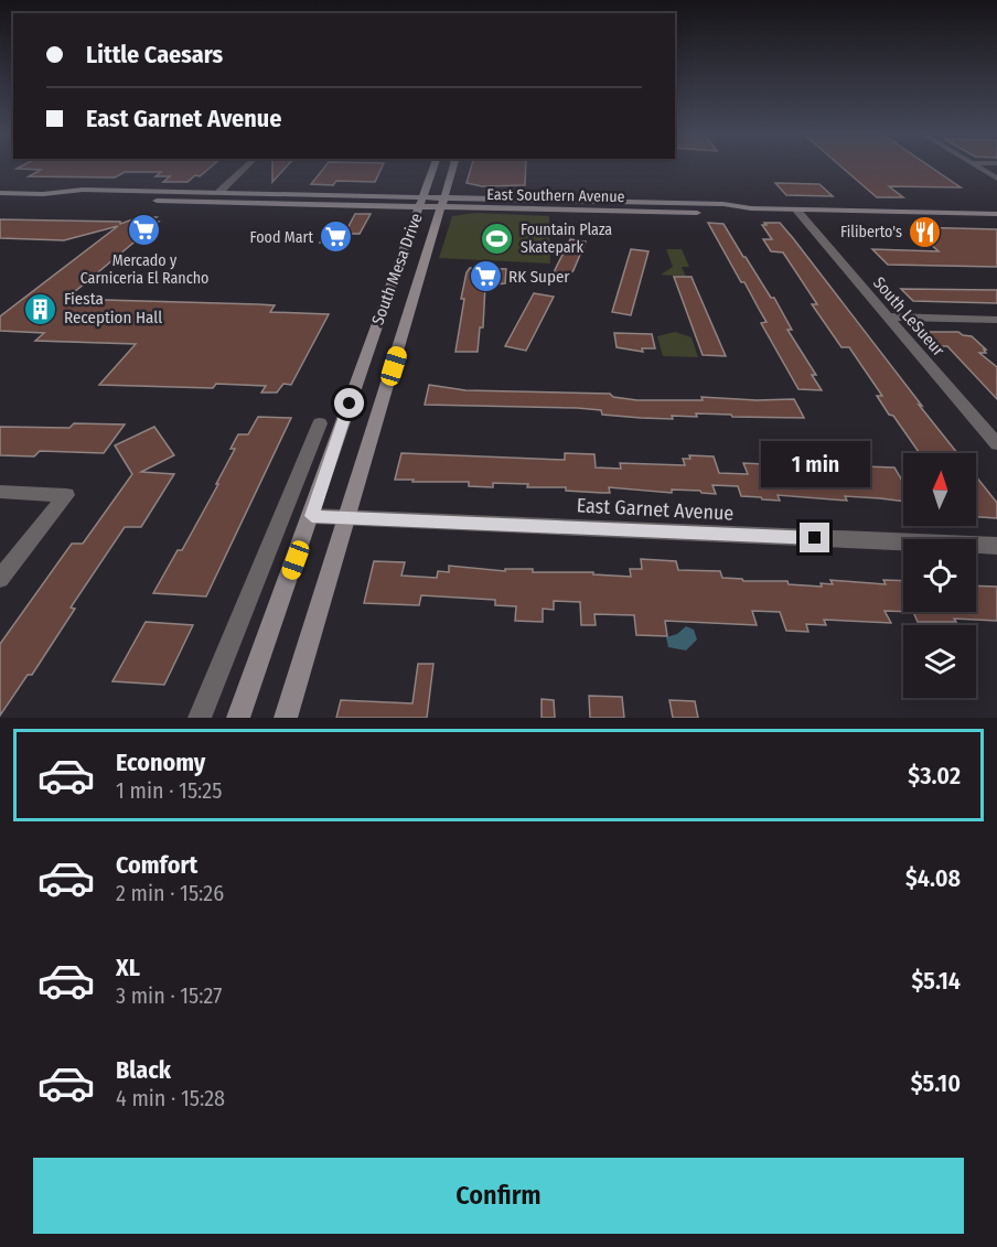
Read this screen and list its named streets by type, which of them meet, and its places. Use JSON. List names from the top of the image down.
{
  "streets": {
    "main road": ["East Southern Avenue", "South Mesa Drive"],
    "street": ["South LeSueur", "East Garnet Avenue"]
  },
  "crossings": [
    ["East Southern Avenue", "South Mesa Drive"],
    ["East Southern Avenue", "South LeSueur"],
    ["South Mesa Drive", "East Garnet Avenue"]
  ],
  "places": {
    "supermarket": ["Mercado y Carniceria El Rancho", "Food Mart", "RK Super"],
    "restaurant": ["Filiberto's"],
    "sports": ["Fountain Plaza Skatepark"],
    "building": ["Fiesta Reception Hall"]
  },
  "north": "top",
  "page": {
    "banner": ["Little Caesars", "East Garnet Avenue"],
    "bubble": "1 min",
    "list": [
      {
        "name": "Economy",
        "note": "1 min · 15:25",
        "value": "$3.02"
      },
      {
        "name": "Comfort",
        "note": "2 min · 15:26",
        "value": "$4.08"
      },
      {
        "name": "XL",
        "note": "3 min · 15:27",
        "value": "$5.14"
      },
      {
        "name": "Black",
        "note": "4 min · 15:28",
        "value": "$5.10"
      }
    ],
    "buttons": "Confirm"
  }
}
